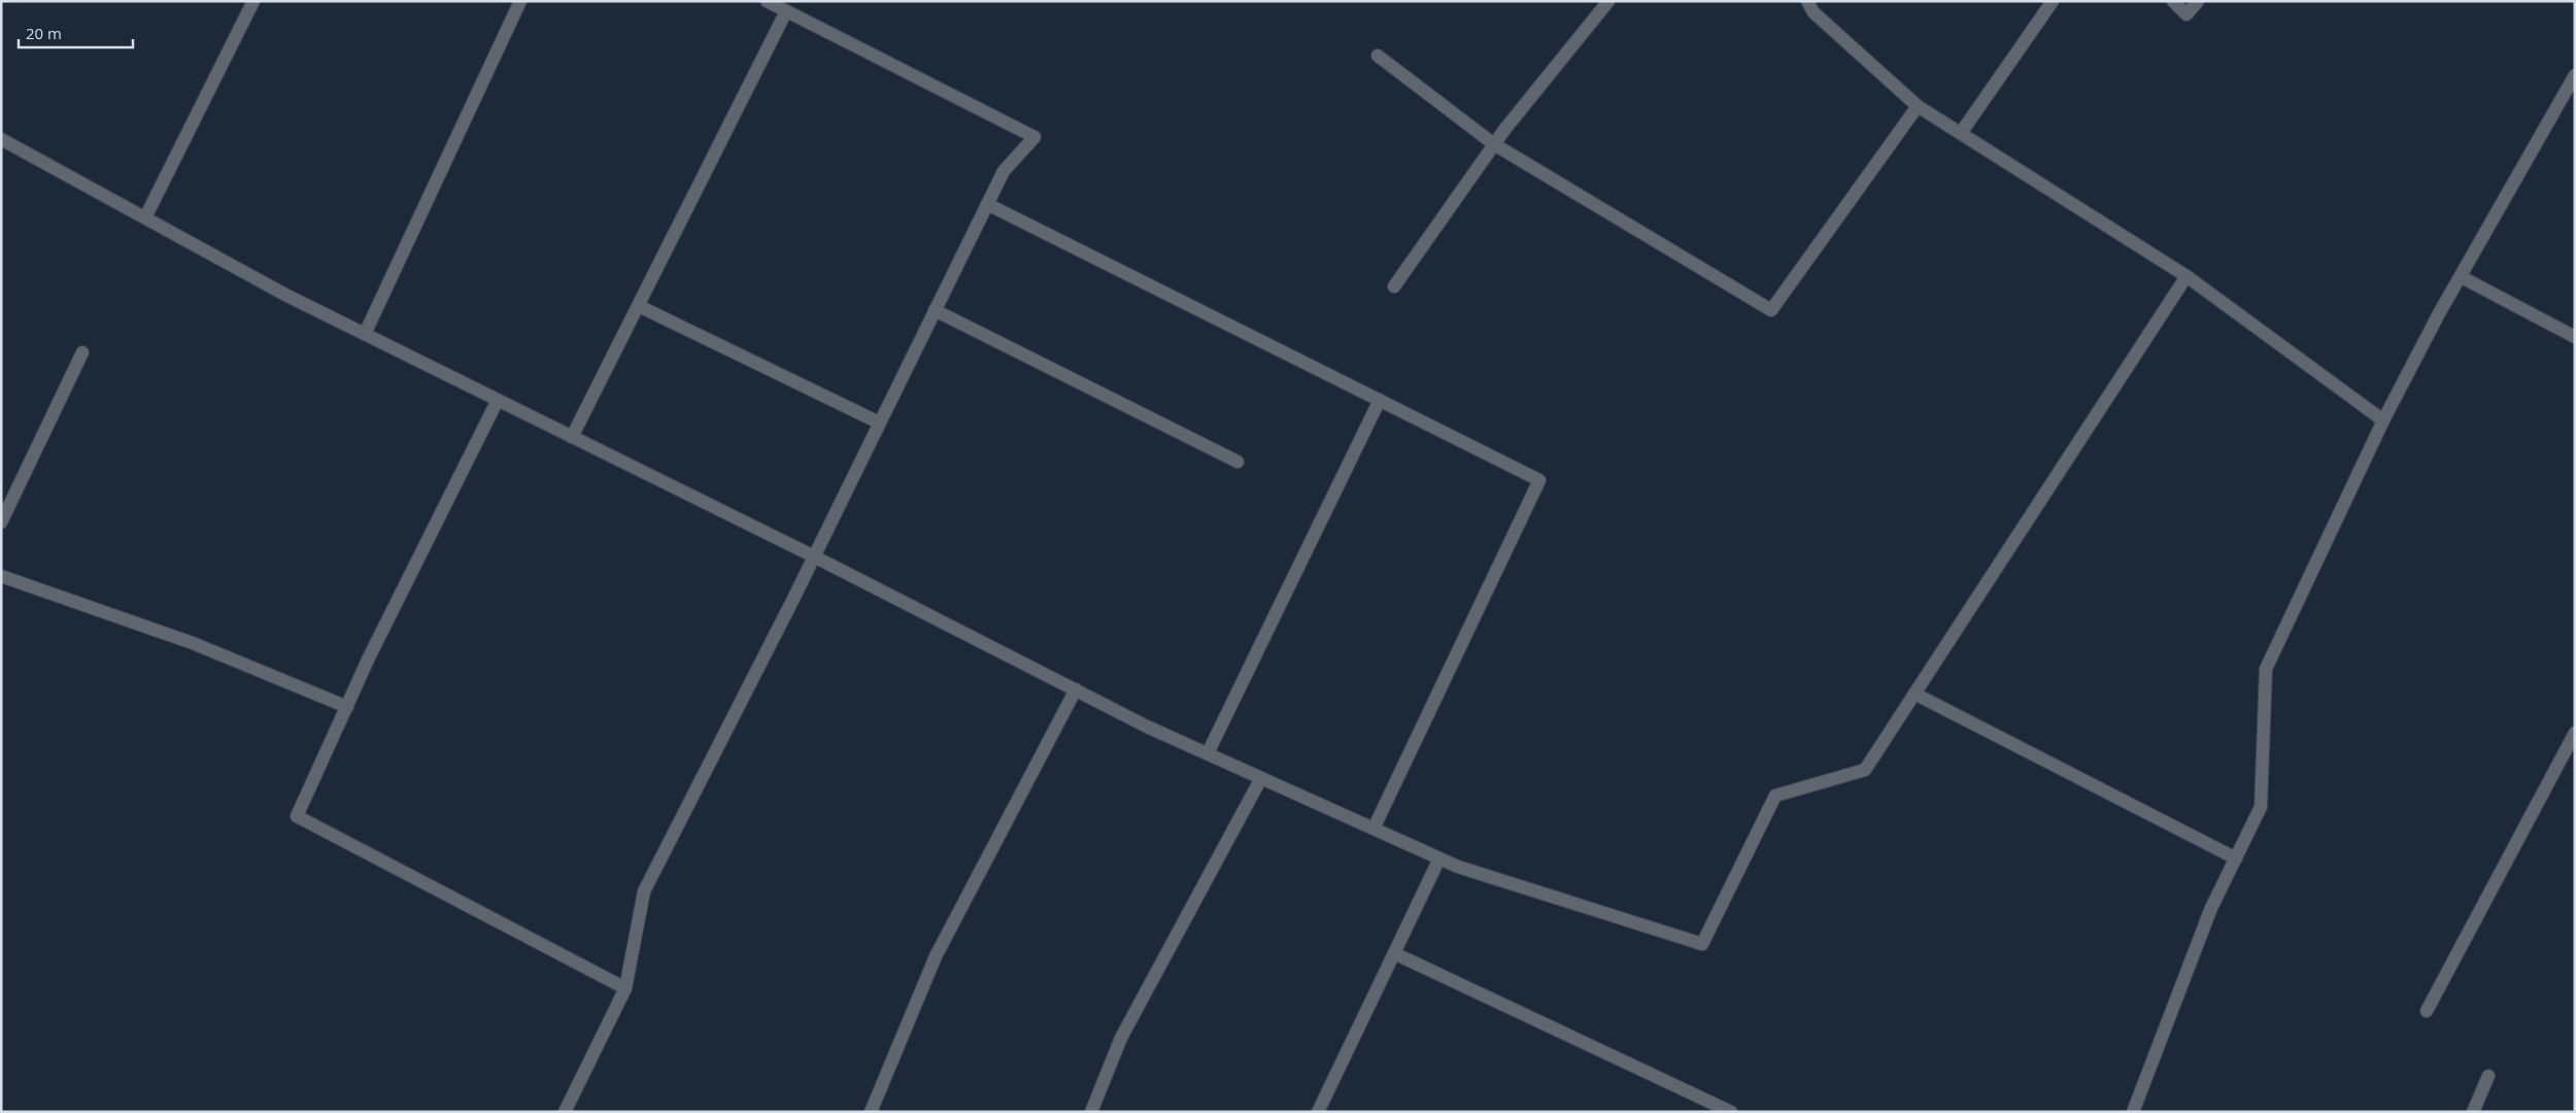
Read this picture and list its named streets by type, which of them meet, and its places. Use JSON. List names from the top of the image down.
{
  "scale_bar": "20 m"
}
